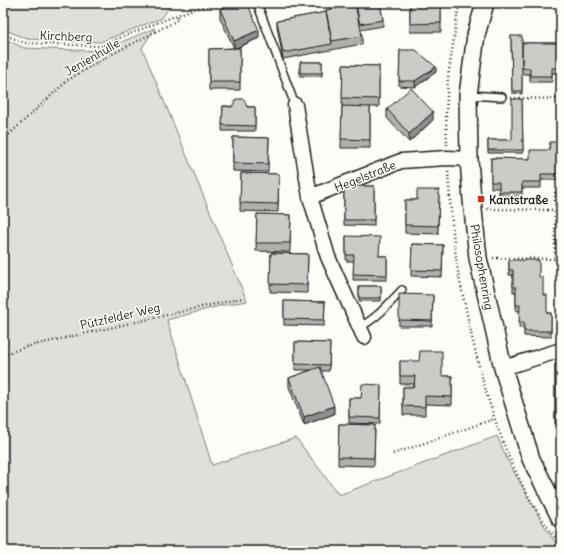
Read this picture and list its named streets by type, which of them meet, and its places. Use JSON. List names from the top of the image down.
{
  "streets": {
    "street": ["Hegelstraße", "Philosophenring"],
    "path": ["Kirchberg", "Jenienhülle", "Pützfelder Weg"]
  },
  "crossings": [
    ["Kirchberg", "Jenienhülle"],
    ["Hegelstraße", "Philosophenring"]
  ],
  "places": {
    "transit": ["Kantstraße"]
  }
}
